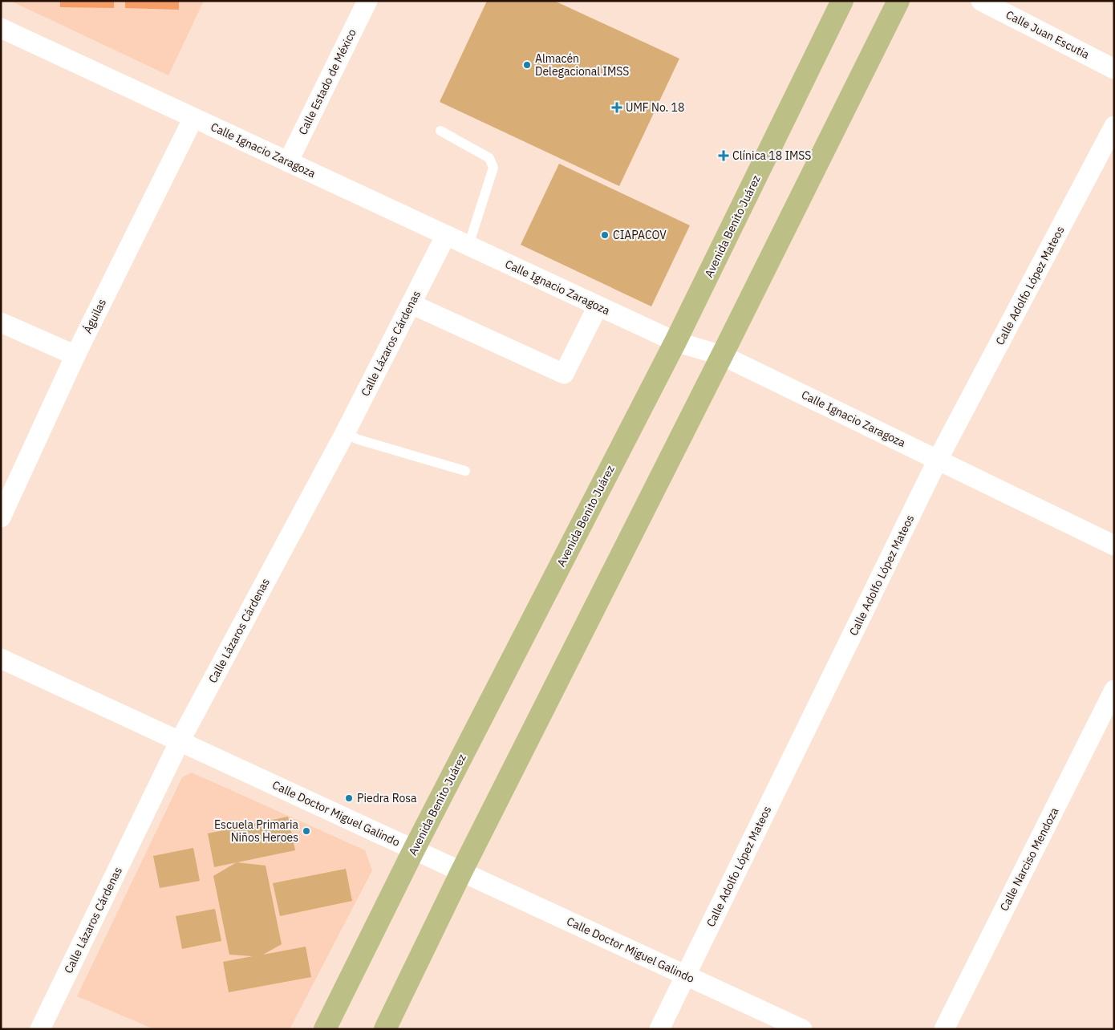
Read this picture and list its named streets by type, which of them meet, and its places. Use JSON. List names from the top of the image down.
{
  "streets": {
    "main road": ["Avenida Benito Juárez"],
    "street": [
      "Calle Juan Escutia",
      "Calle Estado de México",
      "Calle Ignacio Zaragoza",
      "Calle Adolfo López Mateos",
      "Águilas",
      "Calle Lázaros Cárdenas",
      "Calle Doctor Miguel Galindo",
      "Calle Narciso Mendoza"
    ]
  },
  "crossings": [
    ["Calle Estado de México", "Calle Ignacio Zaragoza"],
    ["Calle Ignacio Zaragoza", "Avenida Benito Juárez"],
    ["Calle Ignacio Zaragoza", "Calle Adolfo López Mateos"],
    ["Calle Ignacio Zaragoza", "Águilas"],
    ["Calle Ignacio Zaragoza", "Calle Lázaros Cárdenas"],
    ["Avenida Benito Juárez", "Calle Doctor Miguel Galindo"],
    ["Calle Adolfo López Mateos", "Calle Doctor Miguel Galindo"],
    ["Calle Lázaros Cárdenas", "Calle Doctor Miguel Galindo"]
  ],
  "places": {
    "other": [
      "Almacén Delegacional IMSS",
      "CIAPACOV",
      "Piedra Rosa",
      "Escuela Primaria Niños Heroes"
    ],
    "health": ["UMF No. 18", "Clínica 18 IMSS"]
  }
}
